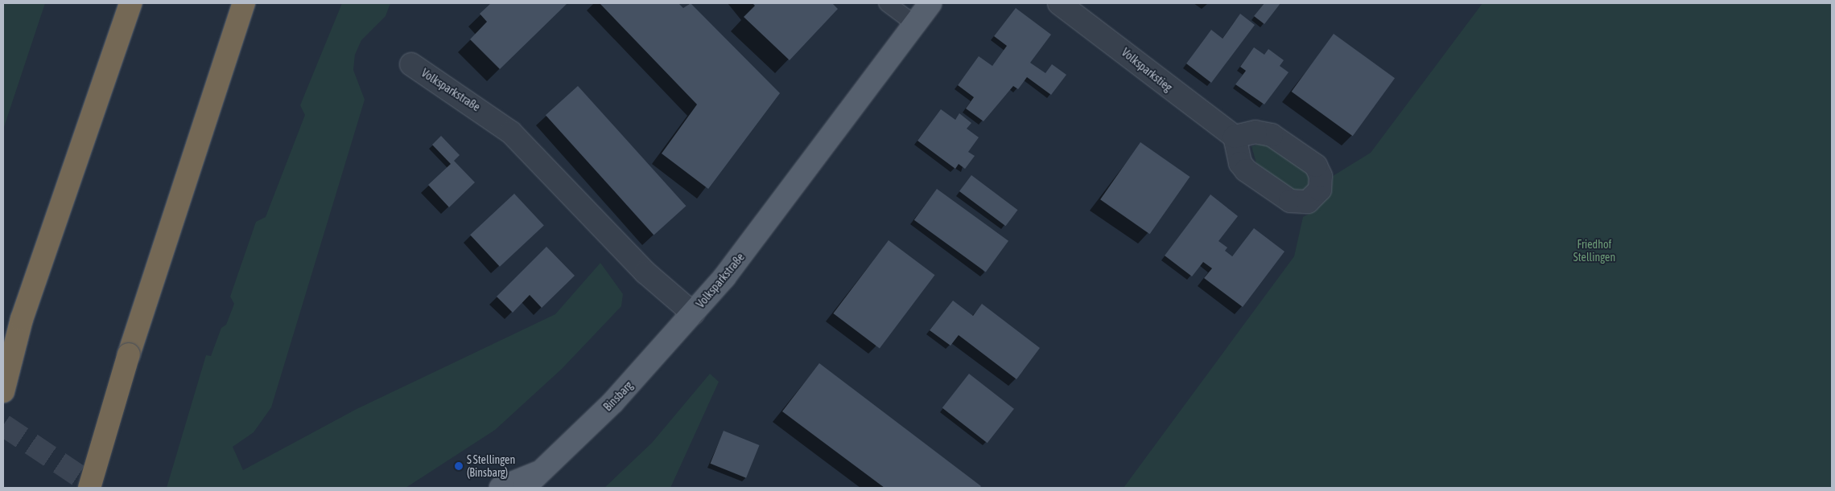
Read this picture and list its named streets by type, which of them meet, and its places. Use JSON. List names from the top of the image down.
{
  "streets": {
    "main road": ["Volksparkstraße", "Binsbarg"],
    "street": ["Volksparkstieg"]
  },
  "crossings": [
    ["Volksparkstraße", "Binsbarg"]
  ],
  "parks": ["Friedhof Stellingen"],
  "places": ["S Stellingen (Binsbarg)"]
}
